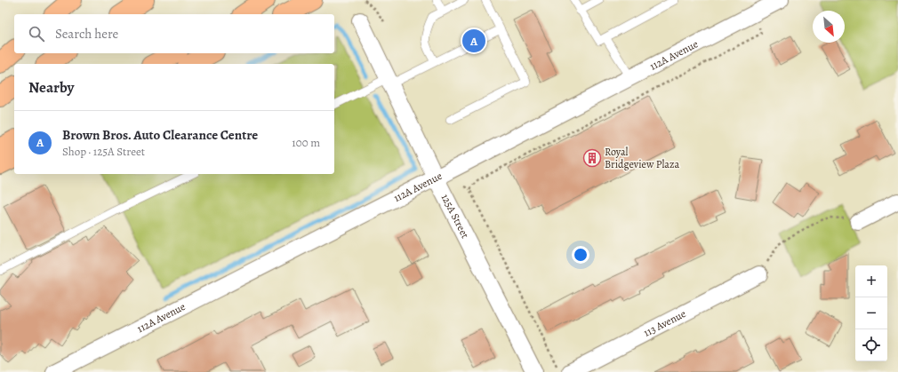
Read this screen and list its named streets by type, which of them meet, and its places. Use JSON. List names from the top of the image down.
{
  "streets": {
    "street": ["112A Avenue", "125A Street", "113 Avenue"]
  },
  "crossings": [
    ["112A Avenue", "125A Street"]
  ],
  "places": {
    "building": ["Royal Bridgeview Plaza"]
  },
  "north": "bottom right",
  "page": {
    "search": "Search here",
    "pins": "A",
    "heading": "Nearby",
    "list": [
      {
        "mark": "A",
        "name": "Brown Bros. Auto Clearance Centre",
        "note": "Shop · 125A Street",
        "value": "100 m"
      }
    ],
    "map_buttons": ["+", "−"]
  }
}
